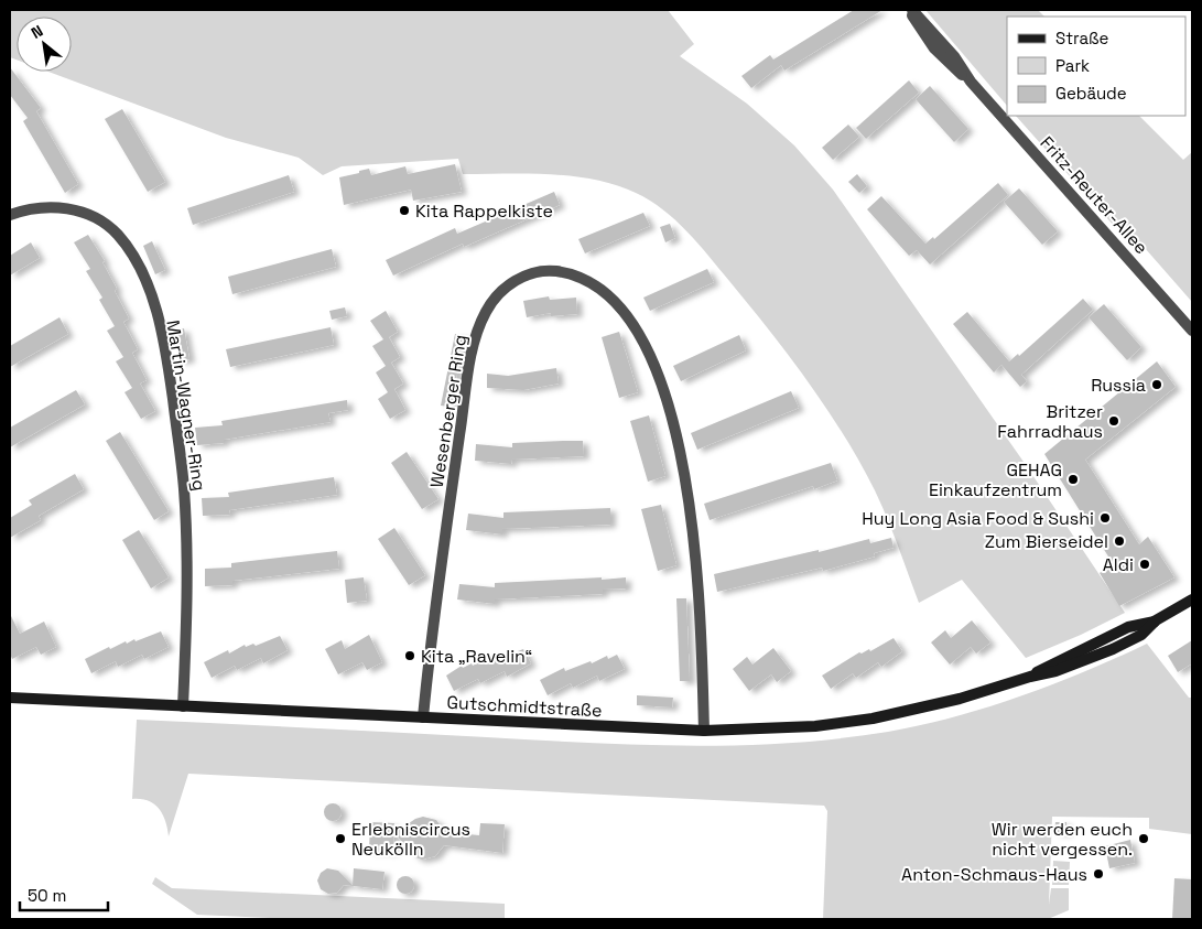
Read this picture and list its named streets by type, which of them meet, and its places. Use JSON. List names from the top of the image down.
{
  "streets": {
    "street": [
      "Fritz-Reuter-Allee",
      "Martin-Wagner-Ring",
      "Wesenberger Ring",
      "Gutschmidtstraße"
    ]
  },
  "crossings": [
    ["Martin-Wagner-Ring", "Gutschmidtstraße"],
    ["Wesenberger Ring", "Gutschmidtstraße"]
  ],
  "places": [
    "Kita Rappelkiste",
    "Russia",
    "Britzer Fahrradhaus",
    "GEHAG Einkaufzentrum",
    "Huy Long Asia Food & Sushi",
    "Zum Bierseidel",
    "Aldi",
    "Kita „Ravelin“",
    "Erlebniscircus Neukölln",
    "Wir werden euch nicht vergessen.",
    "Anton-Schmaus-Haus"
  ],
  "legend": ["Straße", "Park", "Gebäude"],
  "scale_bar": "50 m",
  "north": "top left"
}
